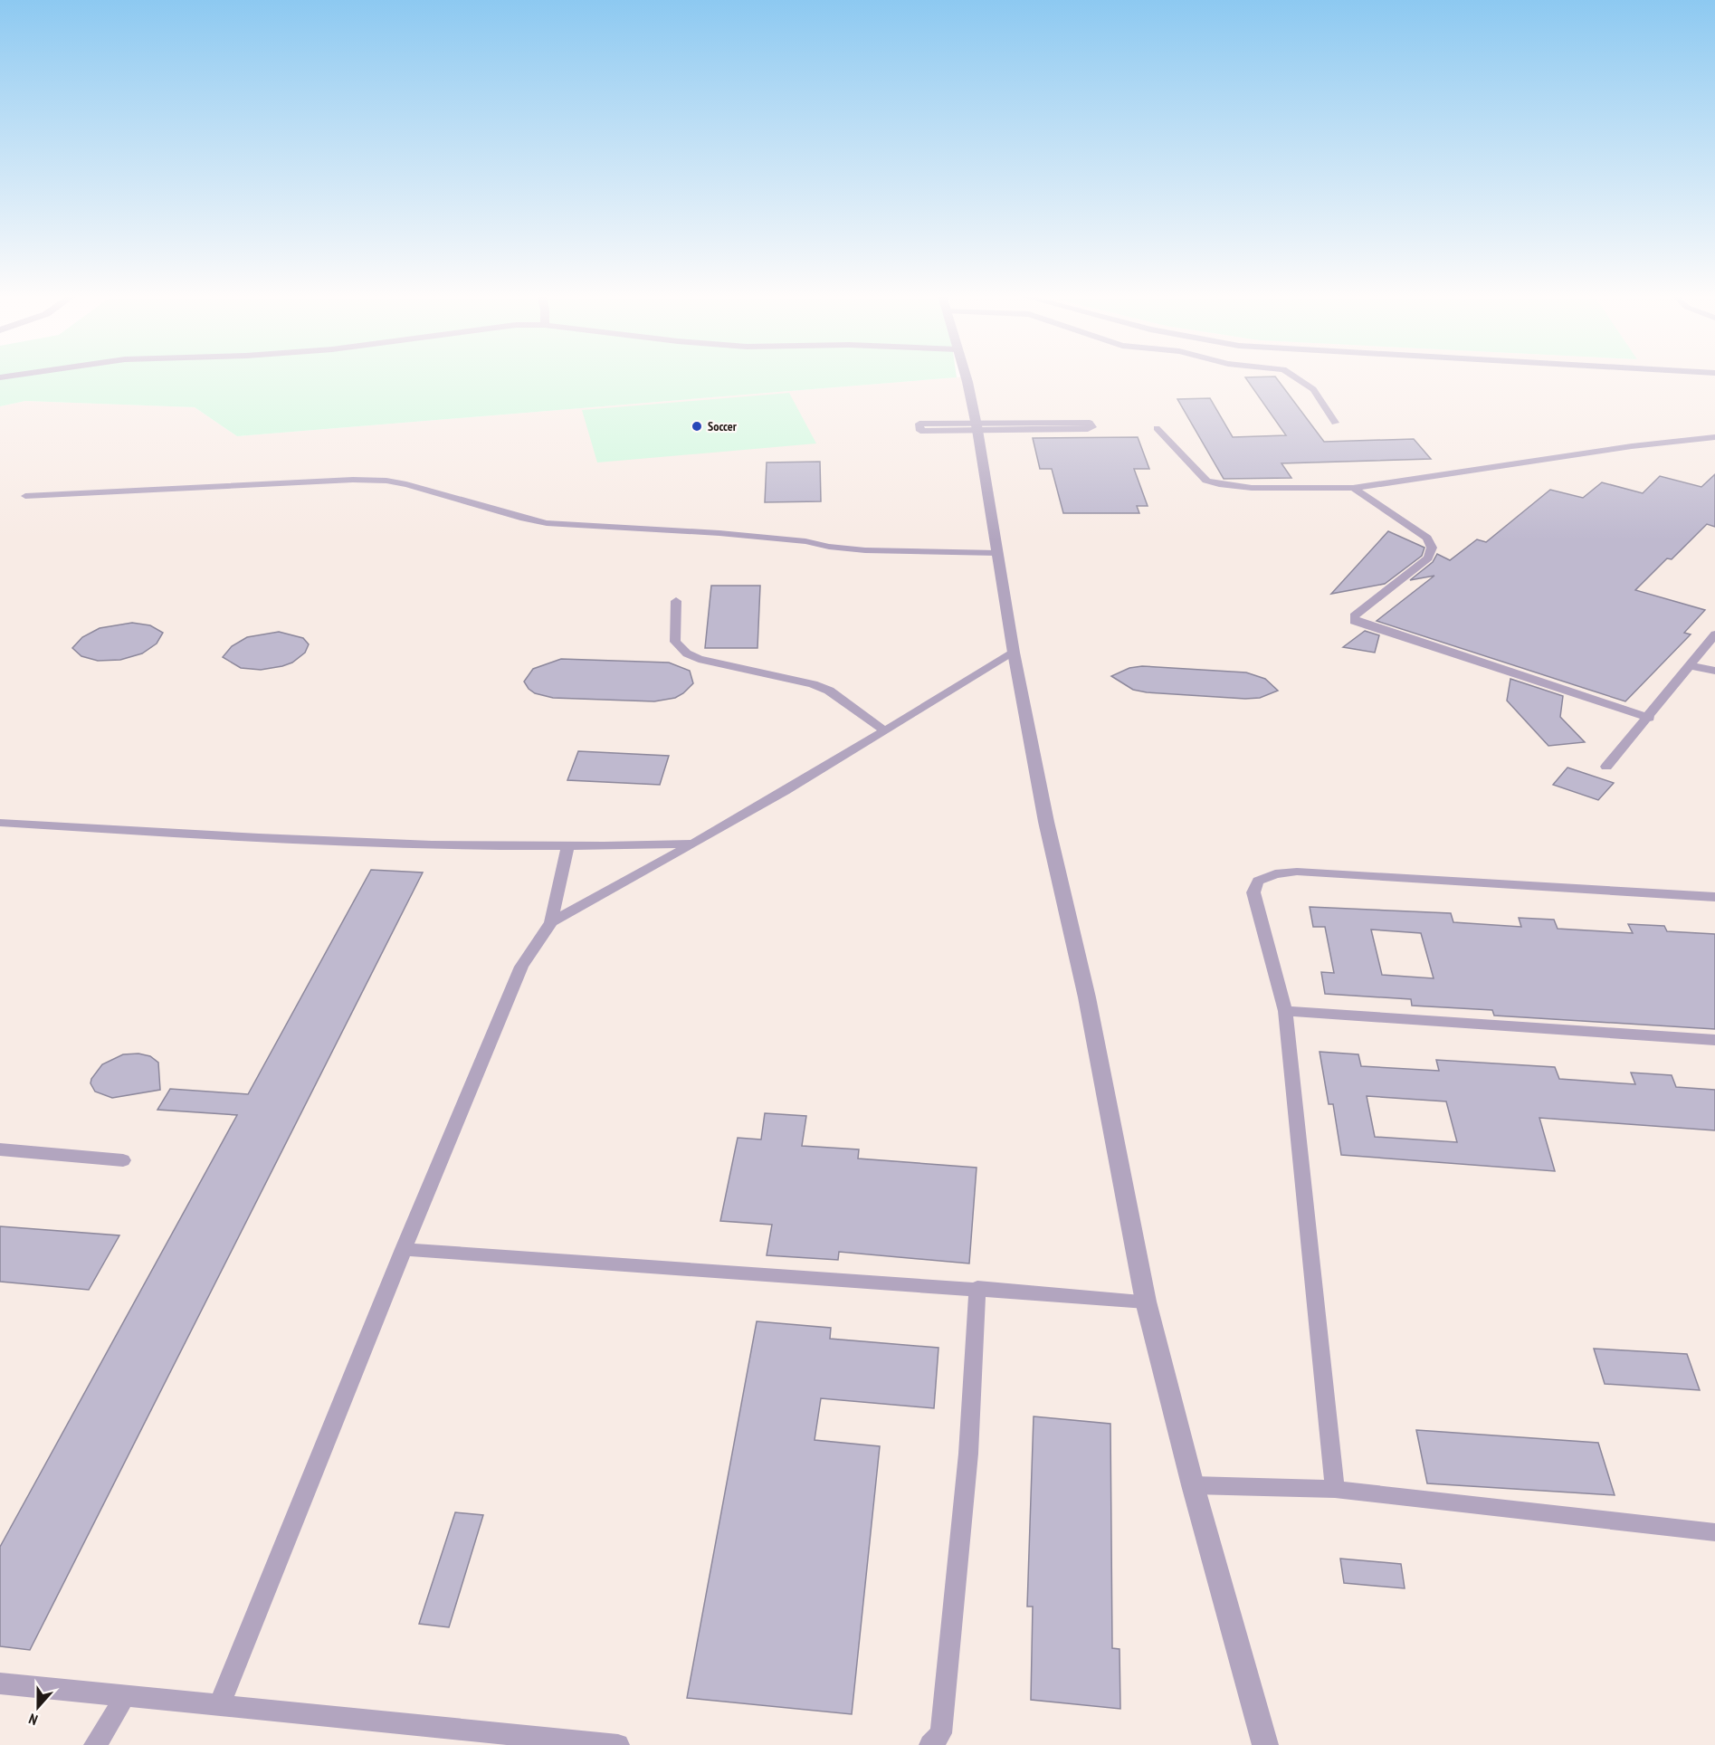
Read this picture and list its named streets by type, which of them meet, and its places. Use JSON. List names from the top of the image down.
{
  "places": ["Soccer"],
  "north": "bottom"
}
